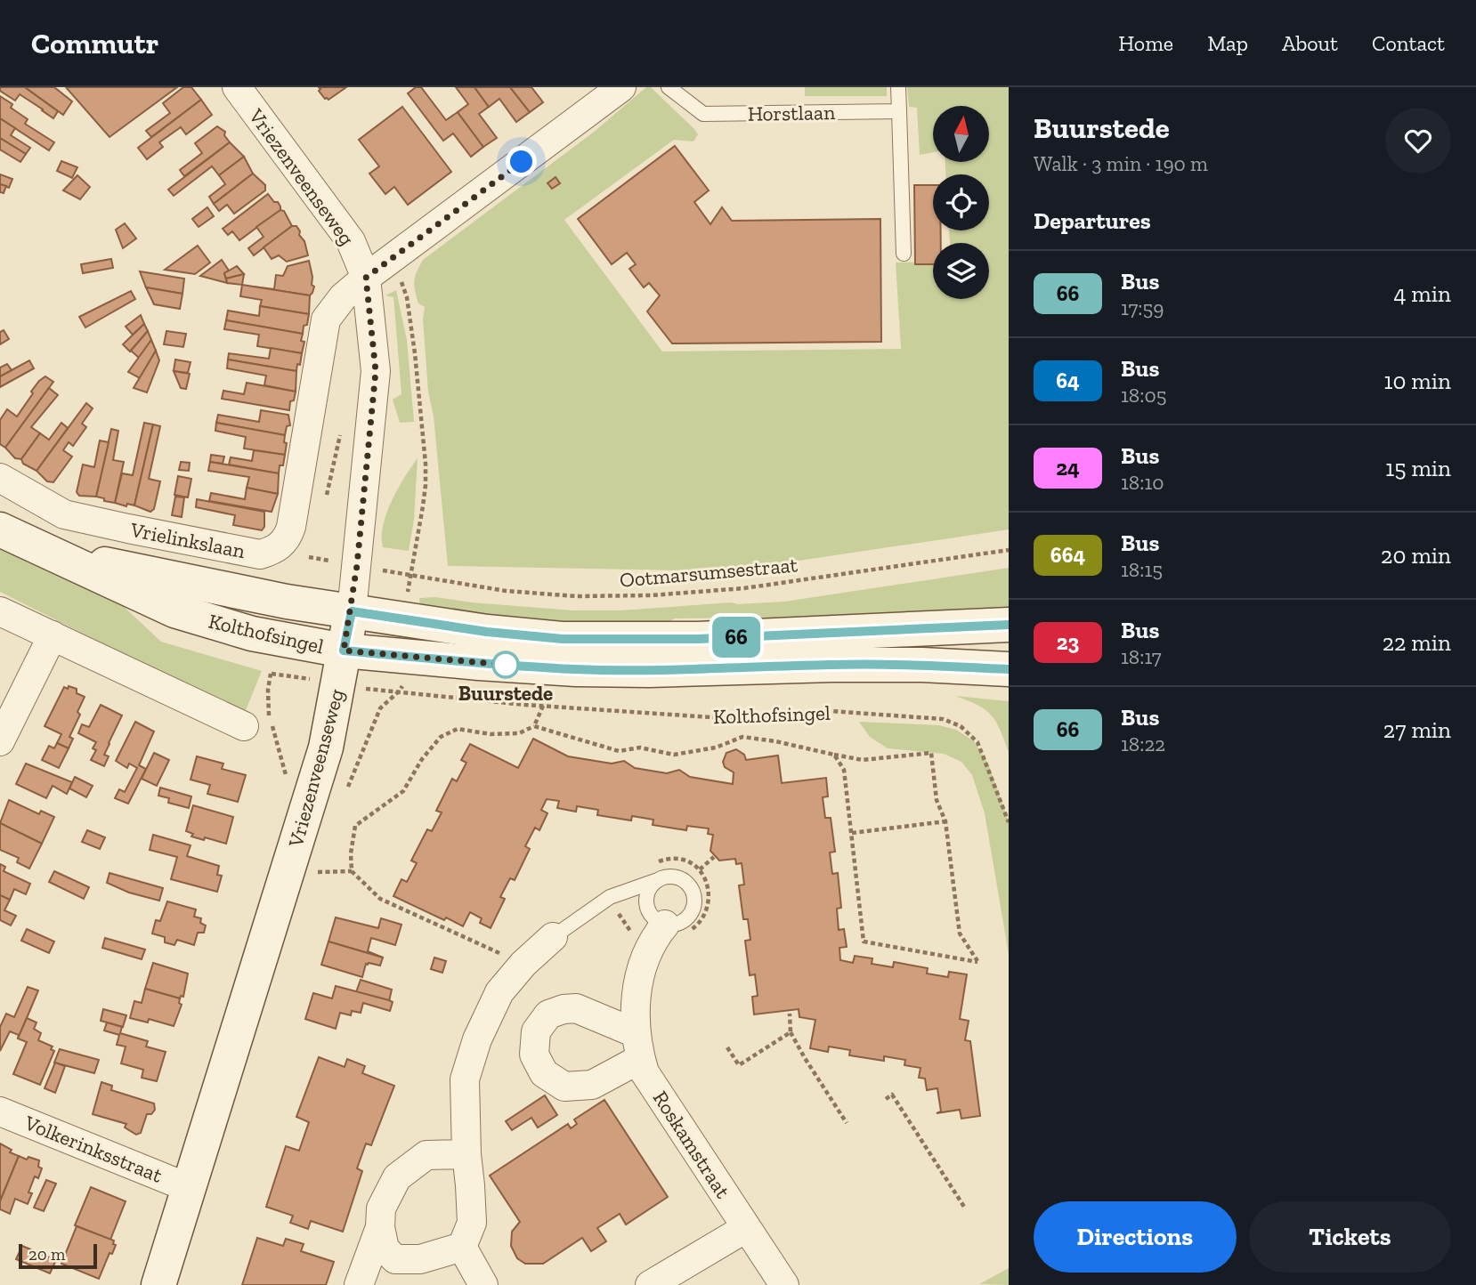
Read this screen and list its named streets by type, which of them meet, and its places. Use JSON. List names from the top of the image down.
{
  "streets": {
    "main road": ["Vriezenveenseweg", "Kolthofsingel"],
    "street": ["Vrielinkslaan", "Roskamstraat", "Volkerinksstraat"],
    "lane": ["Horstlaan"],
    "path": ["Ootmarsumsestraat"]
  },
  "crossings": [
    ["Vriezenveenseweg", "Vrielinkslaan"],
    ["Vriezenveenseweg", "Ootmarsumsestraat"],
    ["Vriezenveenseweg", "Kolthofsingel"],
    ["Vriezenveenseweg", "Volkerinksstraat"],
    ["Vrielinkslaan", "Ootmarsumsestraat"]
  ],
  "places": ["Buurstede"],
  "lines": ["bus line 66"],
  "scale_bar": "20 m",
  "north": "top",
  "page": {
    "header": "Commutr",
    "nav": [
      "Home",
      "Map",
      "About",
      "Contact"
    ],
    "on_map": "66",
    "heading": [
      ["Buurstede", "Walk · 3 min · 190 m"],
      "Departures"
    ],
    "list": [
      {
        "mark": "66",
        "name": "Bus",
        "note": "17:59",
        "value": "4 min"
      },
      {
        "mark": "64",
        "name": "Bus",
        "note": "18:05",
        "value": "10 min"
      },
      {
        "mark": "24",
        "name": "Bus",
        "note": "18:10",
        "value": "15 min"
      },
      {
        "mark": "664",
        "name": "Bus",
        "note": "18:15",
        "value": "20 min"
      },
      {
        "mark": "23",
        "name": "Bus",
        "note": "18:17",
        "value": "22 min"
      },
      {
        "mark": "66",
        "name": "Bus",
        "note": "18:22",
        "value": "27 min"
      }
    ],
    "buttons": ["Directions", "Tickets"],
    "scale": "20 m"
  }
}
